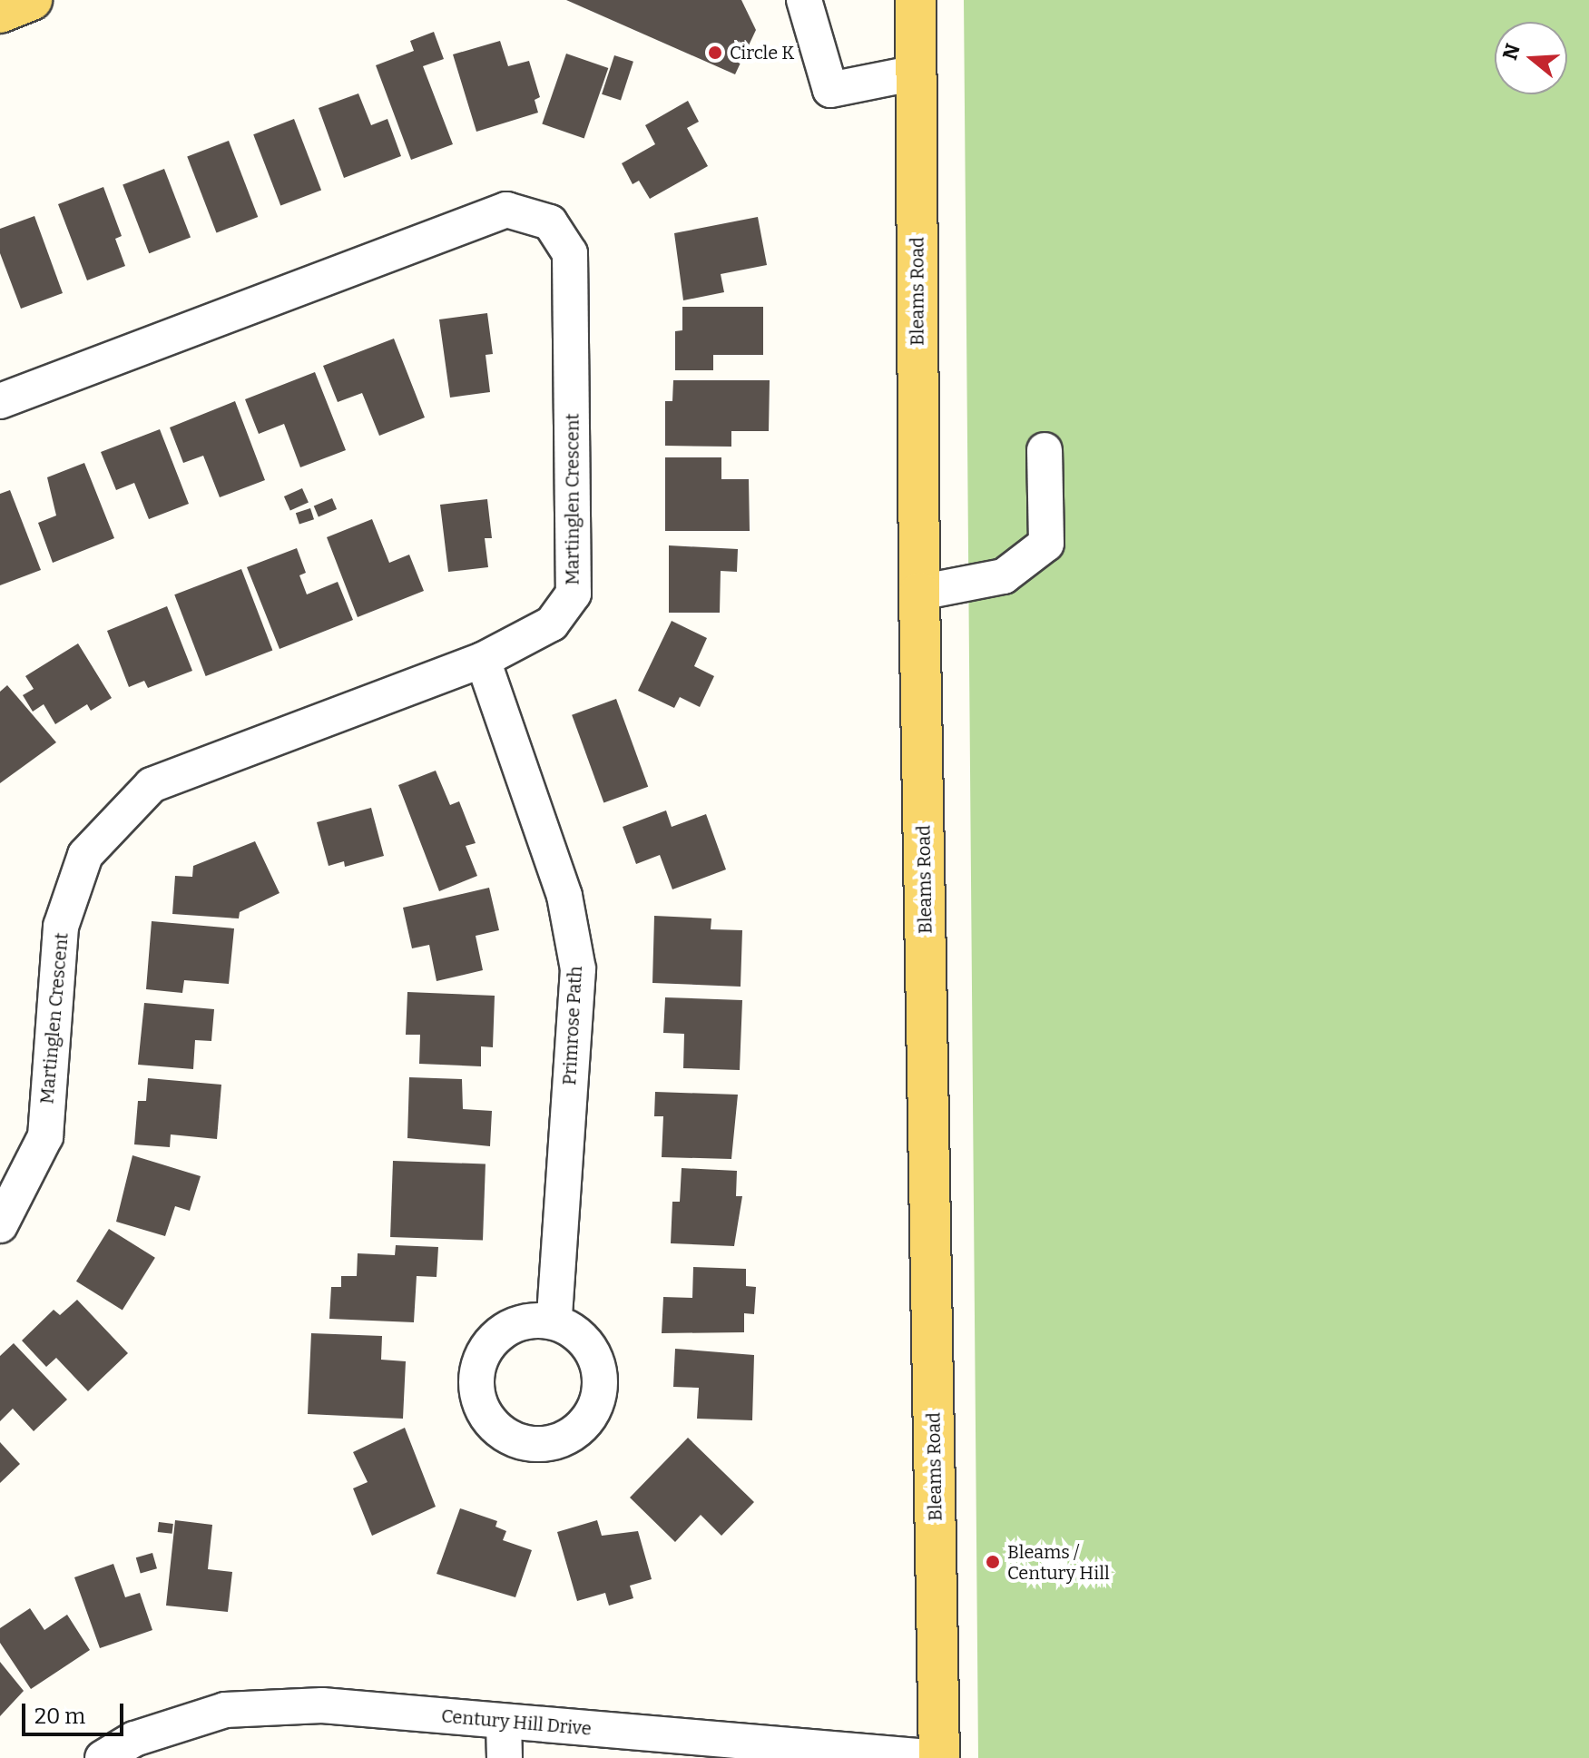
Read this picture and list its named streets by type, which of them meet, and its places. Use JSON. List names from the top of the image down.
{
  "streets": {
    "main road": ["Bleams Road"],
    "street": ["Martinglen Crescent", "Primrose Path", "Century Hill Drive"]
  },
  "crossings": [
    ["Bleams Road", "Century Hill Drive"],
    ["Martinglen Crescent", "Primrose Path"]
  ],
  "places": ["Circle K", "Bleams / Century Hill"],
  "scale_bar": "20 m",
  "north": "left"
}
